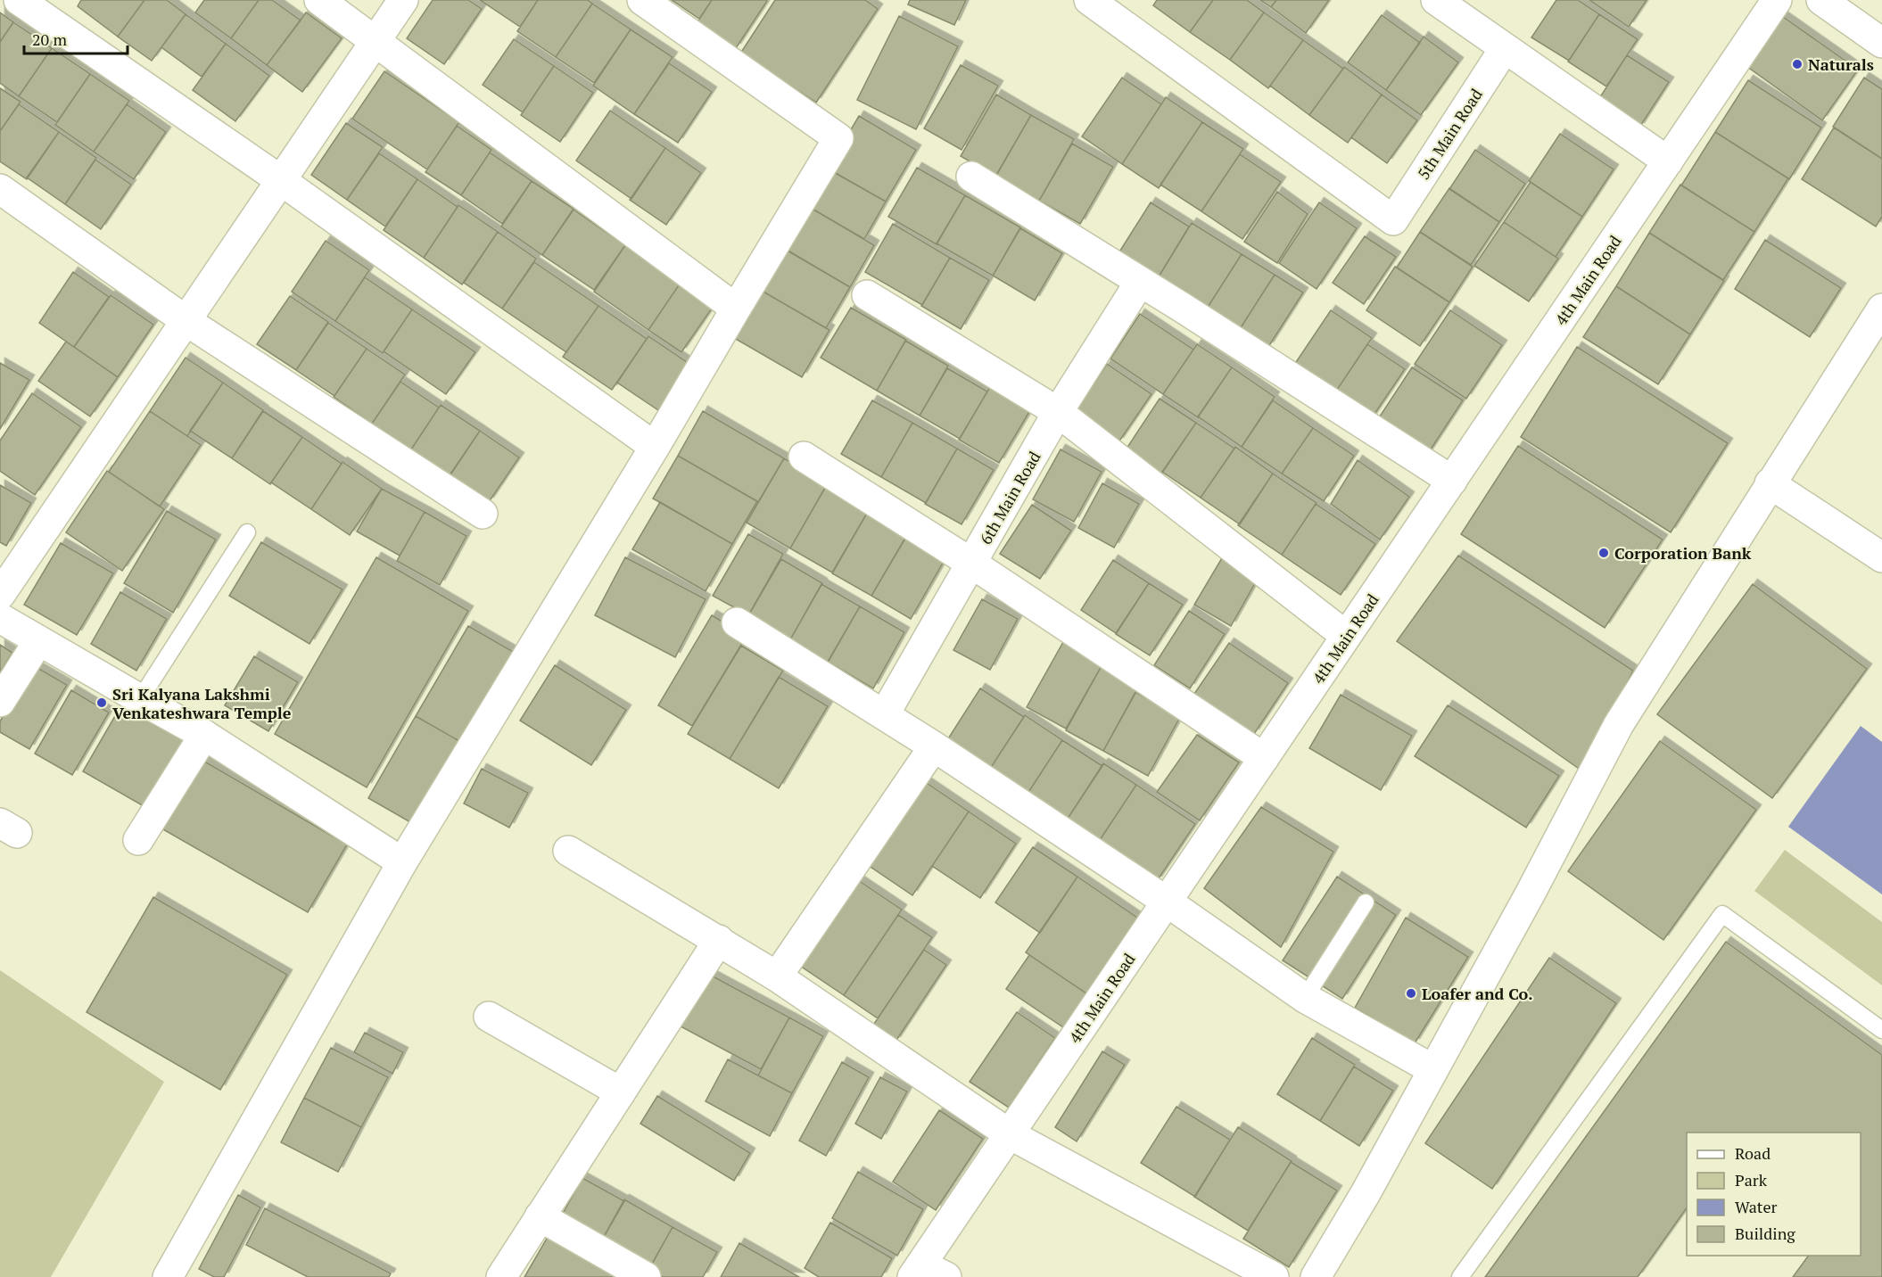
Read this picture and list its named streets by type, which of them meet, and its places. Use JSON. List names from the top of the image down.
{
  "streets": {
    "street": ["5th Main Road", "4th Main Road", "6th Main Road"]
  },
  "places": [
    "Naturals",
    "Corporation Bank",
    "Sri Kalyana Lakshmi Venkateshwara Temple",
    "Loafer and Co."
  ],
  "legend": [
    "Road",
    "Park",
    "Water",
    "Building"
  ],
  "scale_bar": "20 m"
}
